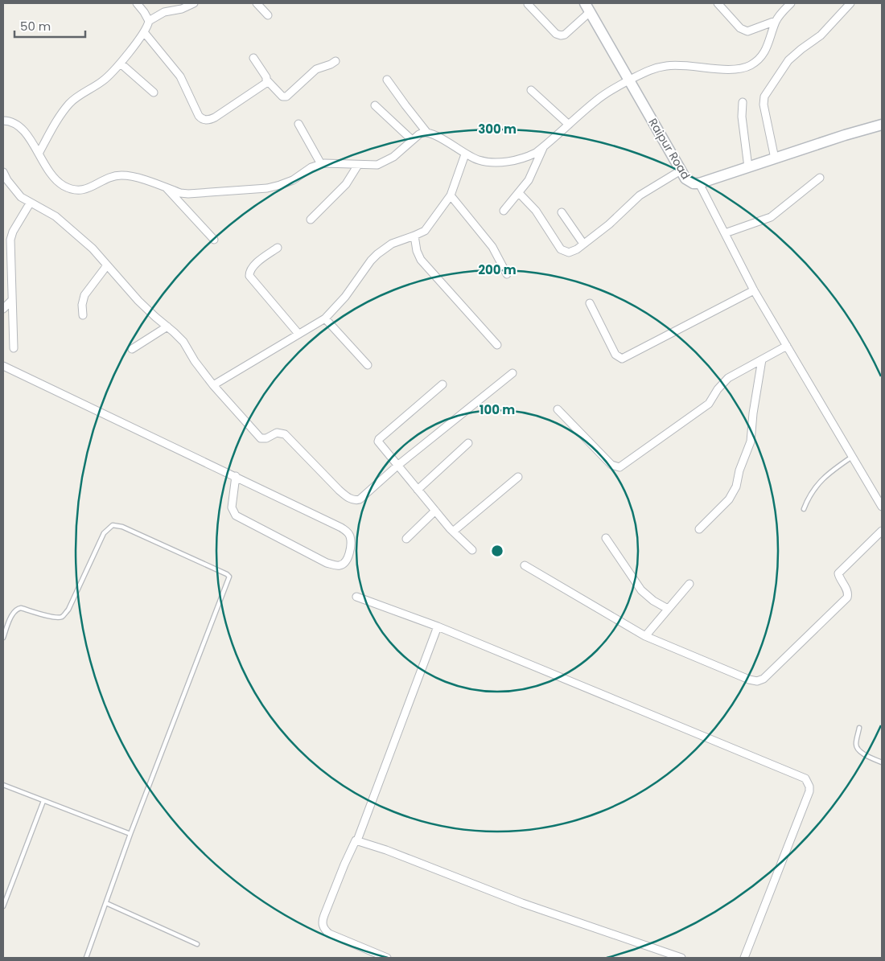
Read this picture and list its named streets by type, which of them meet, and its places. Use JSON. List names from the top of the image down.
{
  "streets": {
    "main road": ["Raipur Road"]
  },
  "scale_bar": "50 m",
  "rings": ["300 m", "200 m", "100 m"]
}
